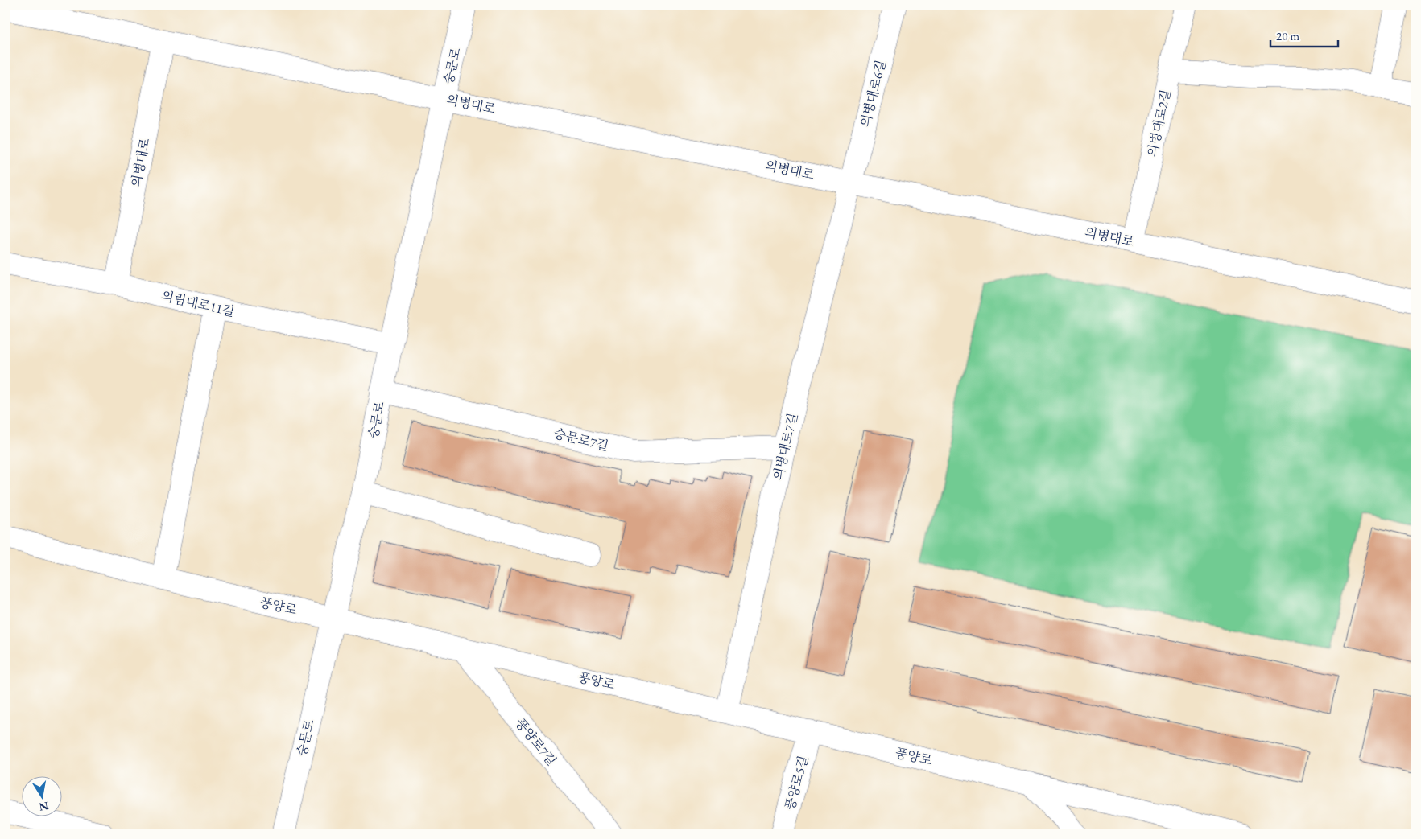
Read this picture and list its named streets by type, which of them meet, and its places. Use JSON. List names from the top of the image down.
{
  "streets": {
    "street": [
      "숭문로",
      "의병대로6길",
      "의병대로",
      "의병대로2길",
      "의림대로11길",
      "숭문로7길",
      "의병대로7길",
      "풍양로",
      "풍양로7길",
      "풍양로5길"
    ]
  },
  "crossings": [
    ["숭문로", "의병대로"],
    ["숭문로", "의림대로11길"],
    ["숭문로", "숭문로7길"],
    ["숭문로", "풍양로"],
    ["의병대로6길", "의병대로"],
    ["의병대로6길", "의병대로7길"],
    ["의병대로", "의병대로2길"],
    ["의병대로", "의림대로11길"],
    ["의병대로", "의병대로7길"],
    ["숭문로7길", "의병대로7길"],
    ["의병대로7길", "풍양로"],
    ["풍양로", "풍양로7길"],
    ["풍양로", "풍양로5길"]
  ],
  "scale_bar": "20 m",
  "north": "bottom"
}
